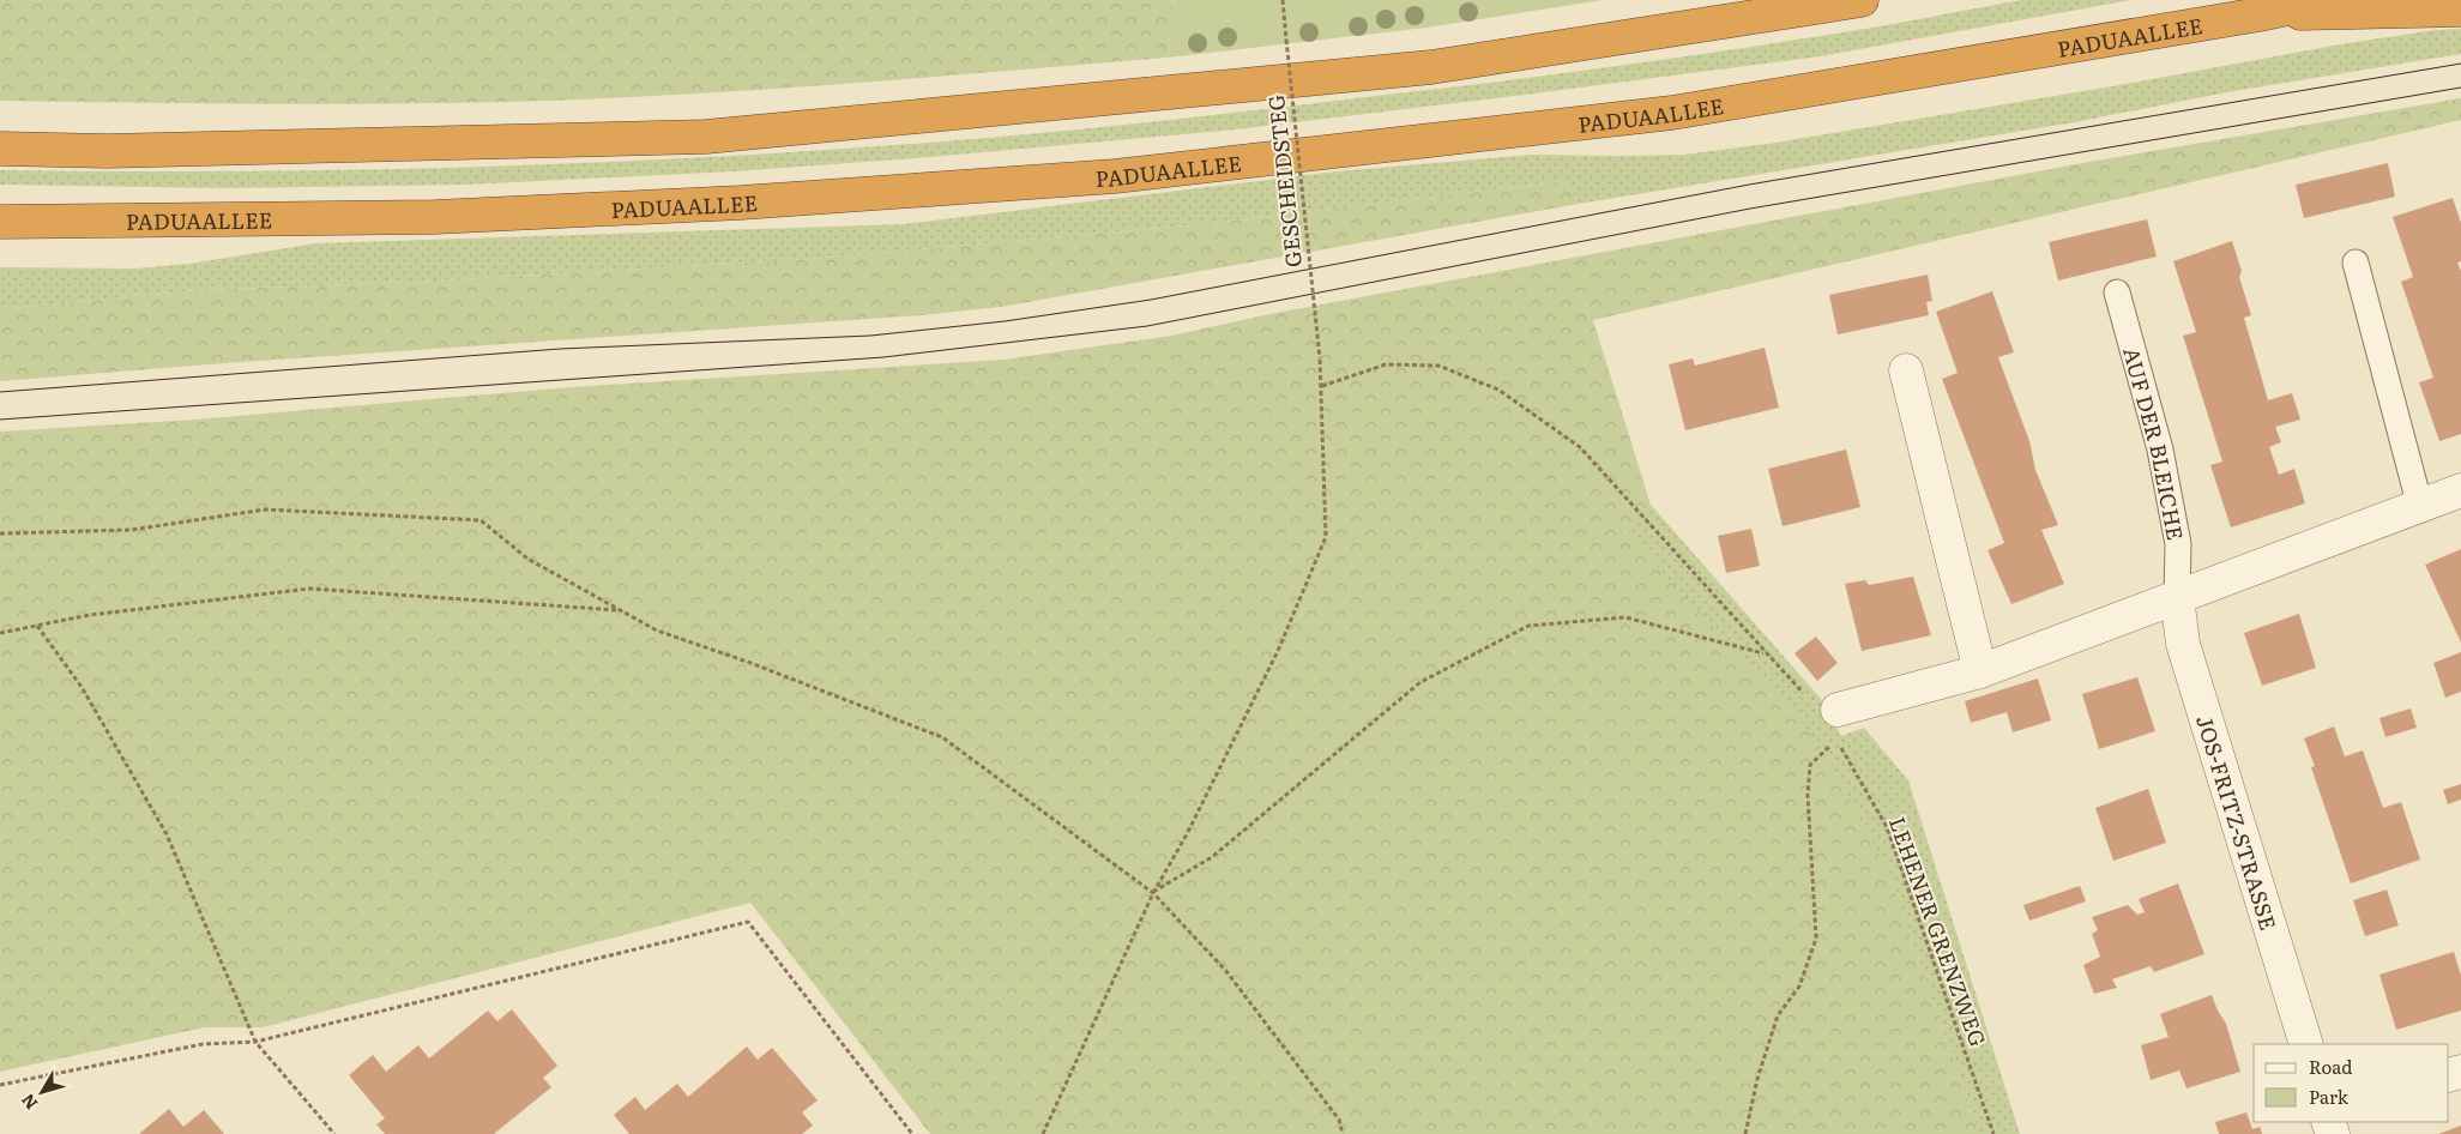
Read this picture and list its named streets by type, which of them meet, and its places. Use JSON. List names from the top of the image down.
{
  "streets": {
    "highway": ["PADUAALLEE"],
    "street": ["JOS-FRITZ-STRASSE"],
    "lane": ["AUF DER BLEICHE"],
    "path": ["GESCHEIDSTEG", "LEHENER GRENZWEG"]
  },
  "crossings": [
    ["AUF DER BLEICHE", "JOS-FRITZ-STRASSE"]
  ],
  "legend": ["Road", "Park"],
  "north": "bottom left"
}
